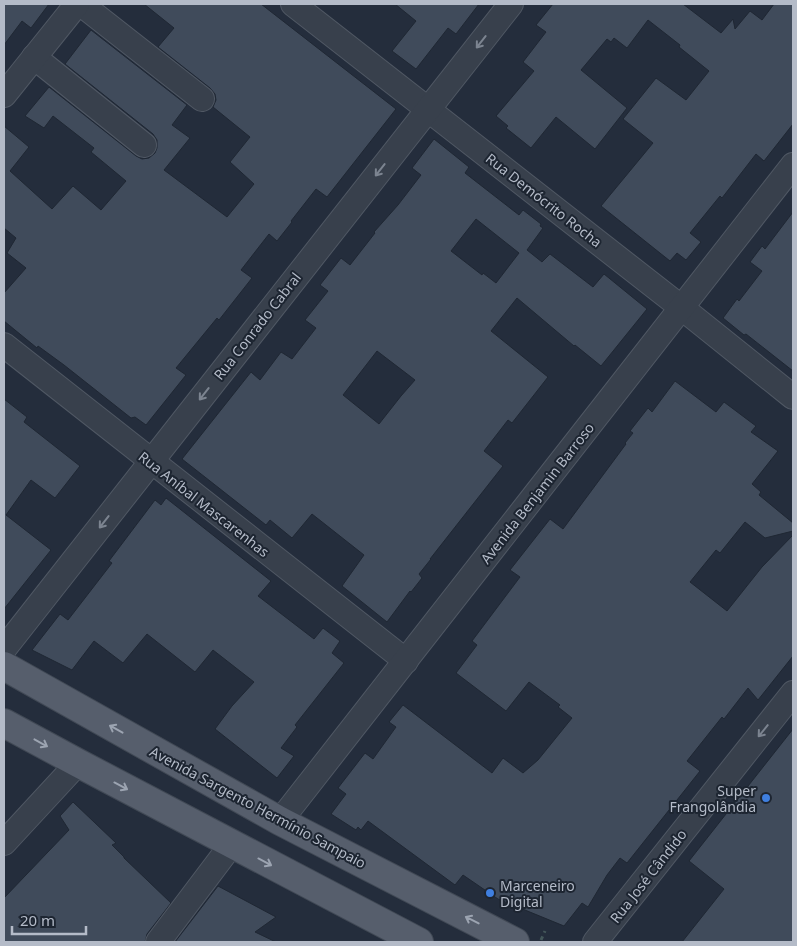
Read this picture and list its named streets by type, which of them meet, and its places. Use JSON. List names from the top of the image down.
{
  "streets": {
    "main road": ["Avenida Sargento Hermínio Sampaio"],
    "street": [
      "Rua Demócrito Rocha",
      "Rua Conrado Cabral",
      "Avenida Benjamin Barroso",
      "Rua Aníbal Mascarenhas",
      "Rua José Cândido"
    ]
  },
  "crossings": [
    ["Rua Demócrito Rocha", "Rua Conrado Cabral"],
    ["Rua Demócrito Rocha", "Avenida Benjamin Barroso"],
    ["Rua Conrado Cabral", "Rua Aníbal Mascarenhas"],
    ["Avenida Benjamin Barroso", "Rua Aníbal Mascarenhas"],
    ["Avenida Benjamin Barroso", "Avenida Sargento Hermínio Sampaio"]
  ],
  "one_way": ["Rua Conrado Cabral", "Rua José Cândido"],
  "places": ["Super Frangolândia", "Marceneiro Digital"],
  "scale_bar": "20 m"
}
